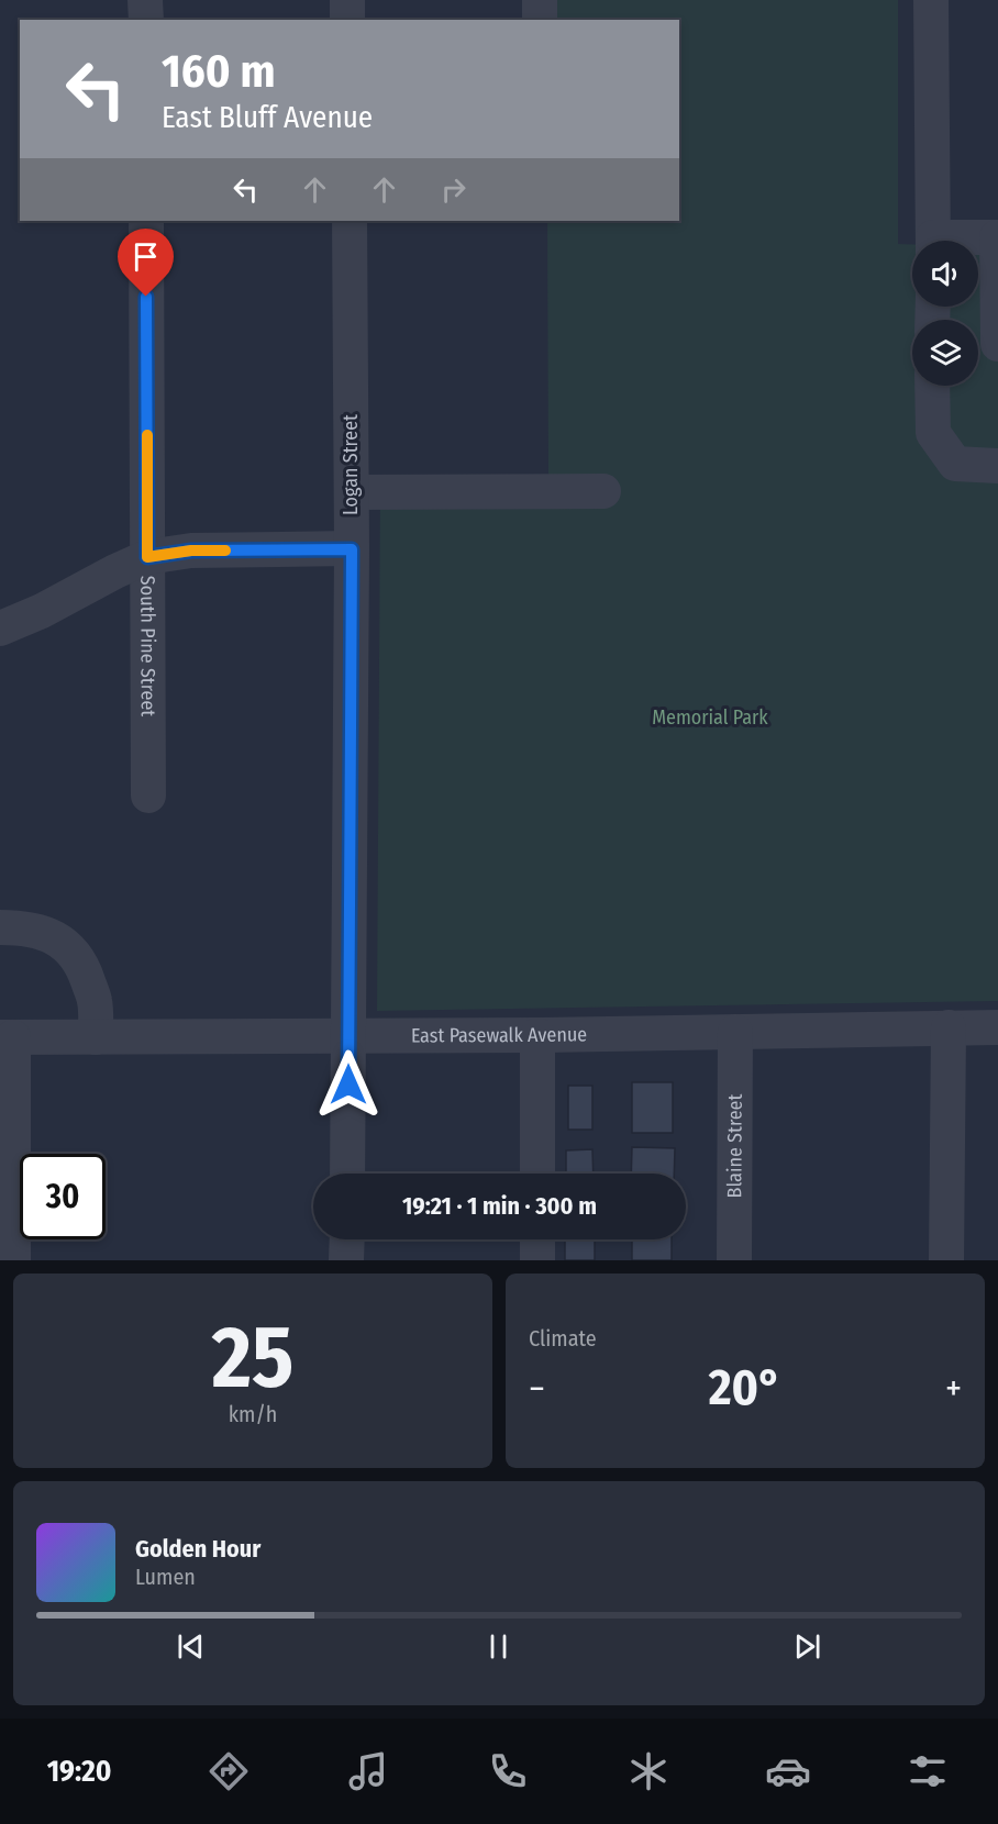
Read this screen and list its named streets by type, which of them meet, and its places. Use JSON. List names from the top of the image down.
{
  "streets": {
    "street": [
      "Logan Street",
      "South Pine Street",
      "East Pasewalk Avenue",
      "Blaine Street"
    ]
  },
  "crossings": [
    ["Logan Street", "East Pasewalk Avenue"],
    ["East Pasewalk Avenue", "Blaine Street"]
  ],
  "parks": ["Memorial Park"],
  "page": {
    "turn": ["160 m", "East Bluff Avenue"],
    "limit": "30",
    "trip": "19:21 · 1 min · 300 m",
    "tile": [
      ["25", "km/h"],
      "Climate"
    ],
    "heat": ["−", "20°", "+"],
    "song": ["Golden Hour", "Lumen"],
    "tabs": "19:20"
  }
}
